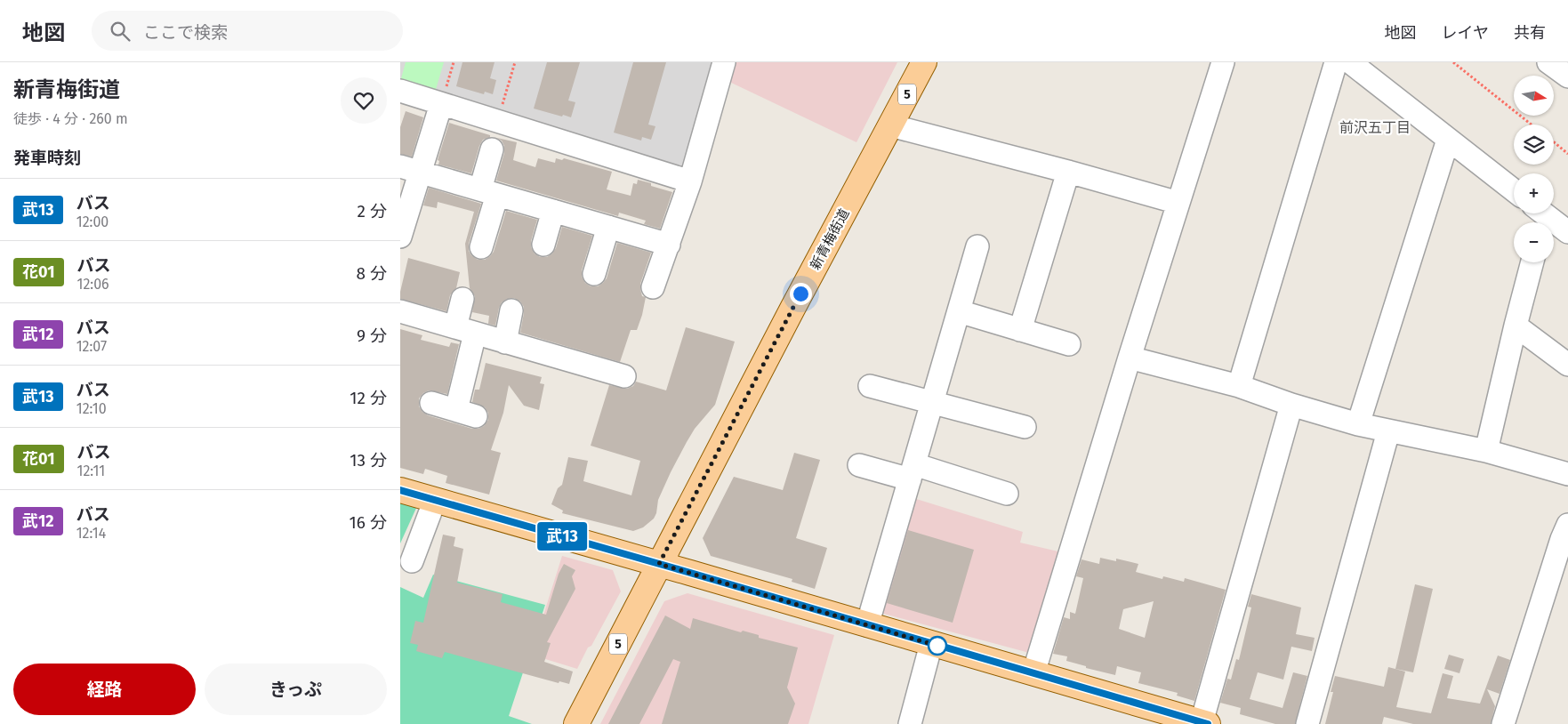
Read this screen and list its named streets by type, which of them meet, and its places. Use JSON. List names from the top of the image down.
{
  "streets": {
    "main road": ["5", "新青梅街道"]
  },
  "districts": ["前沢五丁目"],
  "lines": ["bus line 武13"],
  "north": "right",
  "page": {
    "header": "地図",
    "search": "ここで検索",
    "nav": ["地図", "レイヤ", "共有"],
    "heading": [
      ["新青梅街道", "徒歩 · 4 分 · 260 m"],
      "発車時刻"
    ],
    "on_map": "武13",
    "map_buttons": ["+", "−"],
    "list": [
      {
        "mark": "武13",
        "name": "バス",
        "note": "12:00",
        "value": "2 分"
      },
      {
        "mark": "花01",
        "name": "バス",
        "note": "12:06",
        "value": "8 分"
      },
      {
        "mark": "武12",
        "name": "バス",
        "note": "12:07",
        "value": "9 分"
      },
      {
        "mark": "武13",
        "name": "バス",
        "note": "12:10",
        "value": "12 分"
      },
      {
        "mark": "花01",
        "name": "バス",
        "note": "12:11",
        "value": "13 分"
      },
      {
        "mark": "武12",
        "name": "バス",
        "note": "12:14",
        "value": "16 分"
      }
    ],
    "buttons": ["経路", "きっぷ"]
  }
}
